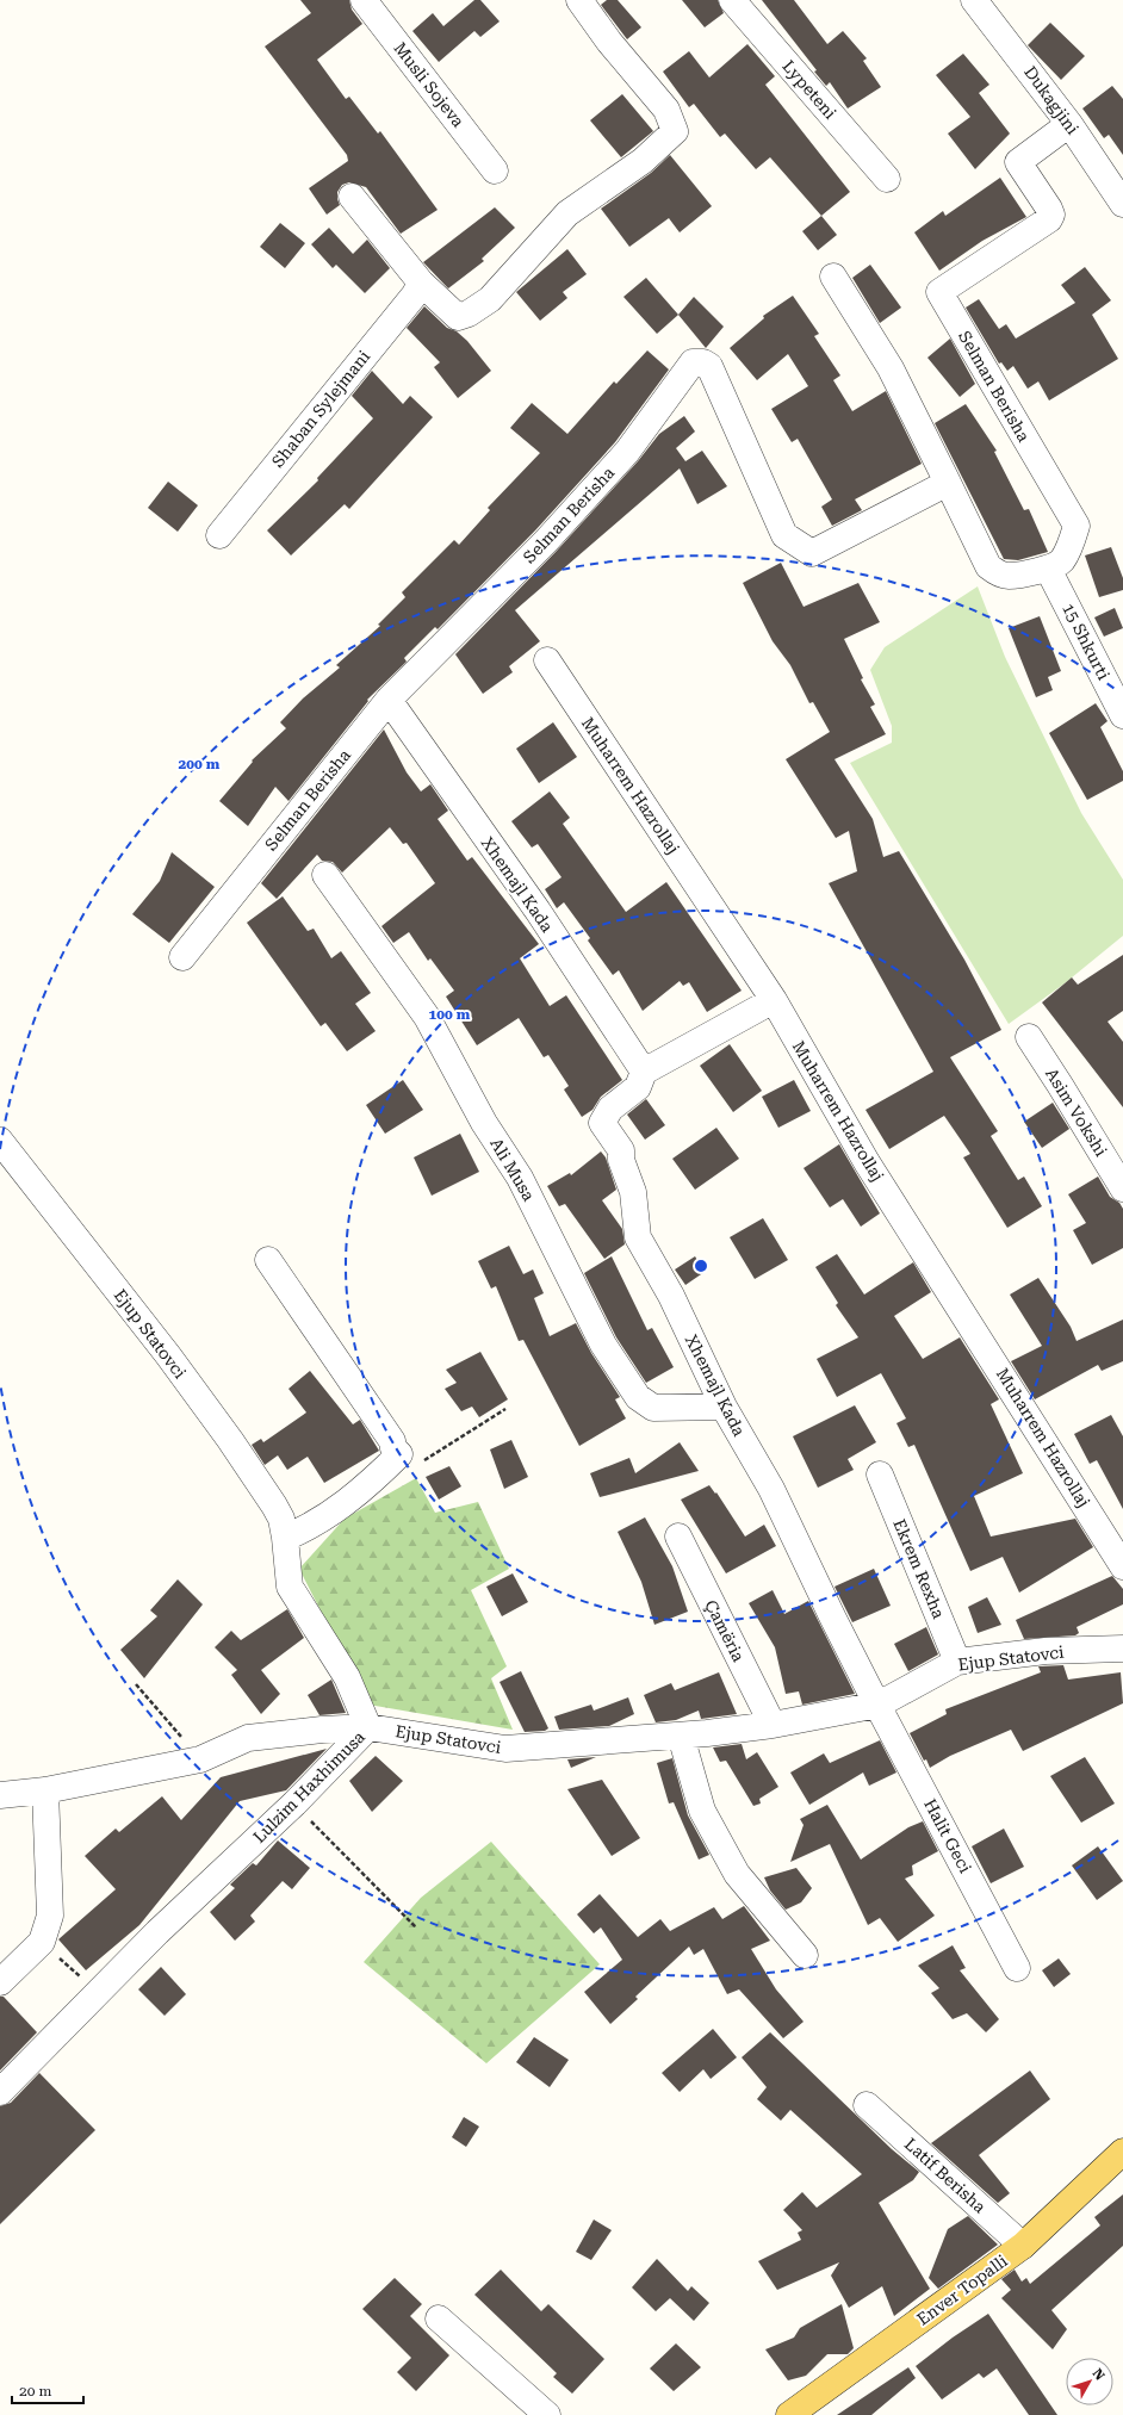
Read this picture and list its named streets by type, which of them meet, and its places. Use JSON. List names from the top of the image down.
{
  "streets": {
    "main road": ["Enver Topalli"],
    "street": [
      "Musli Sojeva",
      "Lypeteni",
      "Dukagjini",
      "Selman Berisha",
      "Shaban Sylejmani",
      "15 Shkurti",
      "Muharrem Hazrollaj",
      "Xhemajl Kada",
      "Asim Vokshi",
      "Ali Musa",
      "Ejup Statovci",
      "Ekrem Rexha",
      "Çamëria",
      "Lulzim Haxhimusa",
      "Halit Geci",
      "Latif Berisha"
    ]
  },
  "crossings": [
    ["Dukagjini", "Selman Berisha"],
    ["Selman Berisha", "15 Shkurti"],
    ["Selman Berisha", "Xhemajl Kada"],
    ["Xhemajl Kada", "Ali Musa"],
    ["Xhemajl Kada", "Ejup Statovci"],
    ["Xhemajl Kada", "Halit Geci"],
    ["Ejup Statovci", "Ekrem Rexha"],
    ["Ejup Statovci", "Çamëria"],
    ["Ejup Statovci", "Lulzim Haxhimusa"],
    ["Ejup Statovci", "Halit Geci"],
    ["Latif Berisha", "Enver Topalli"]
  ],
  "scale_bar": "20 m",
  "north": "top right",
  "rings": ["200 m", "100 m"]
}
